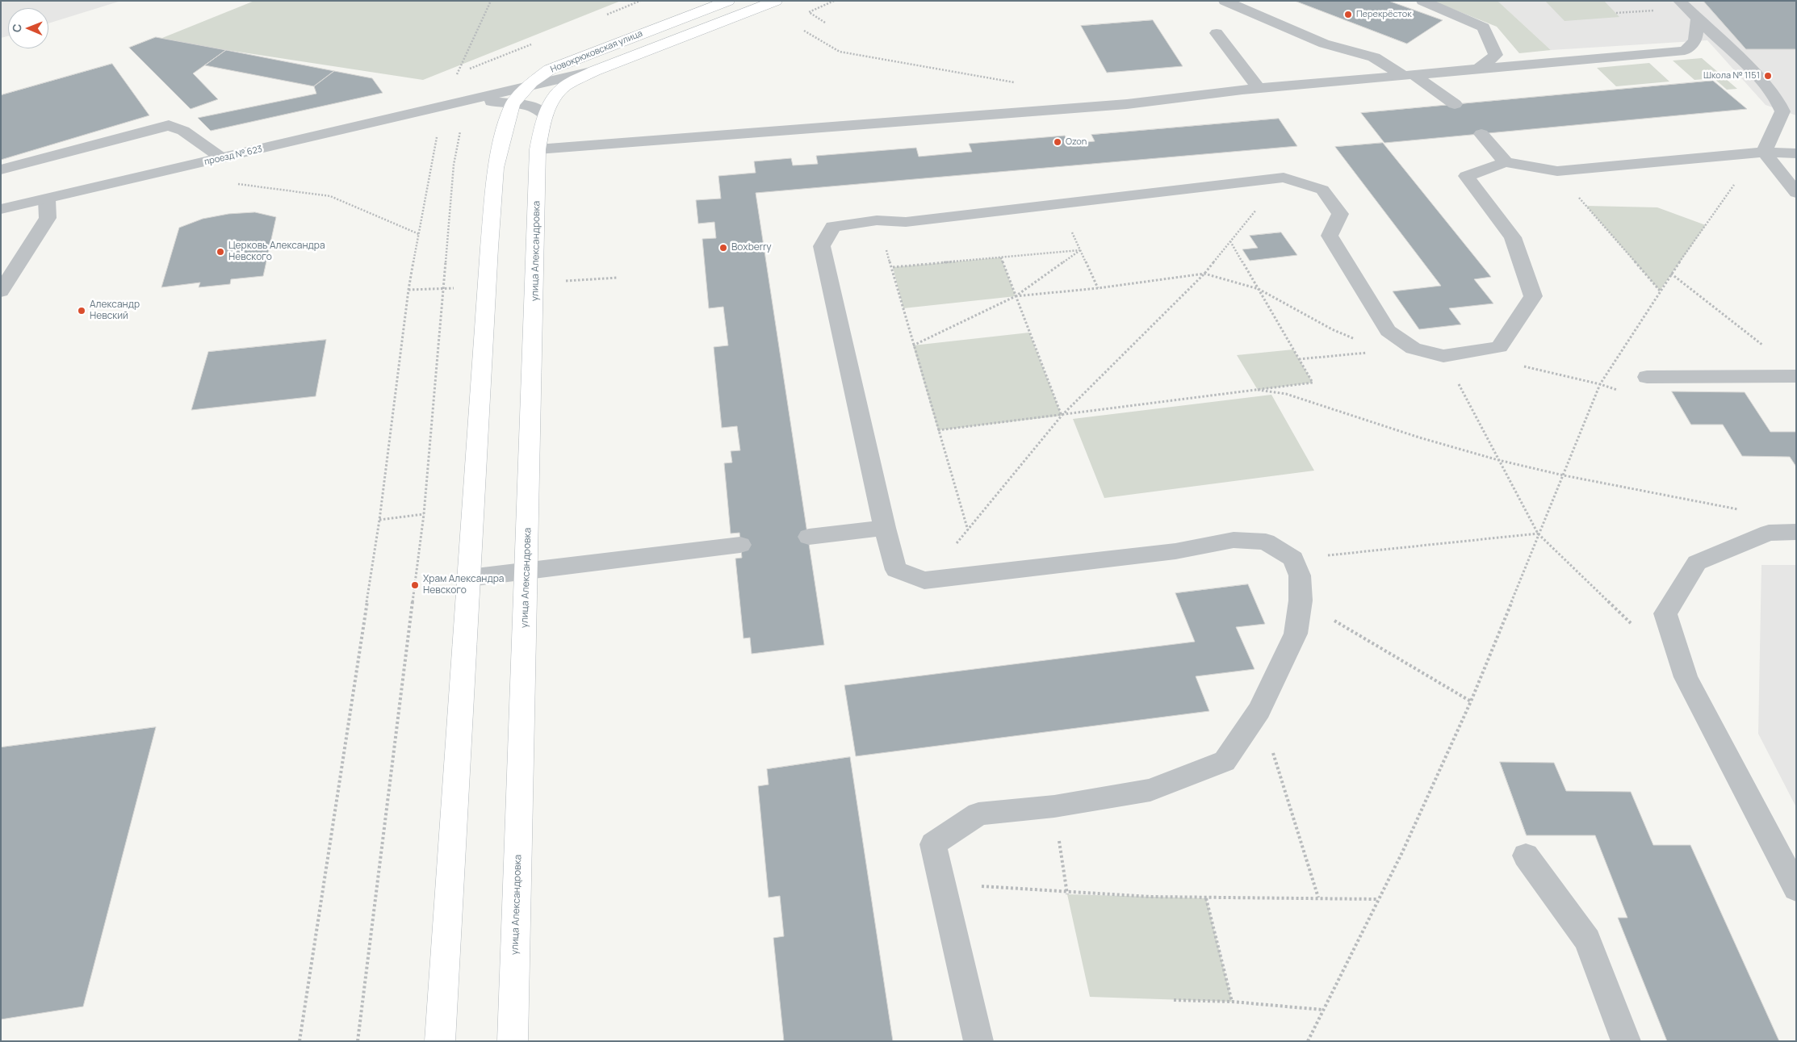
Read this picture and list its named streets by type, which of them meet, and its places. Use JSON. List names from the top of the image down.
{
  "streets": {
    "main road": ["Новокрюковская улица", "улица Александровка"],
    "street": ["проезд № 623"]
  },
  "crossings": [
    ["Новокрюковская улица", "улица Александровка"]
  ],
  "places": [
    "Перекрёсток",
    "Школа № 1151",
    "Ozon",
    "Boxberry",
    "Церковь Александра Невского",
    "Александр Невский",
    "Храм Александра Невского"
  ],
  "north": "left"
}
